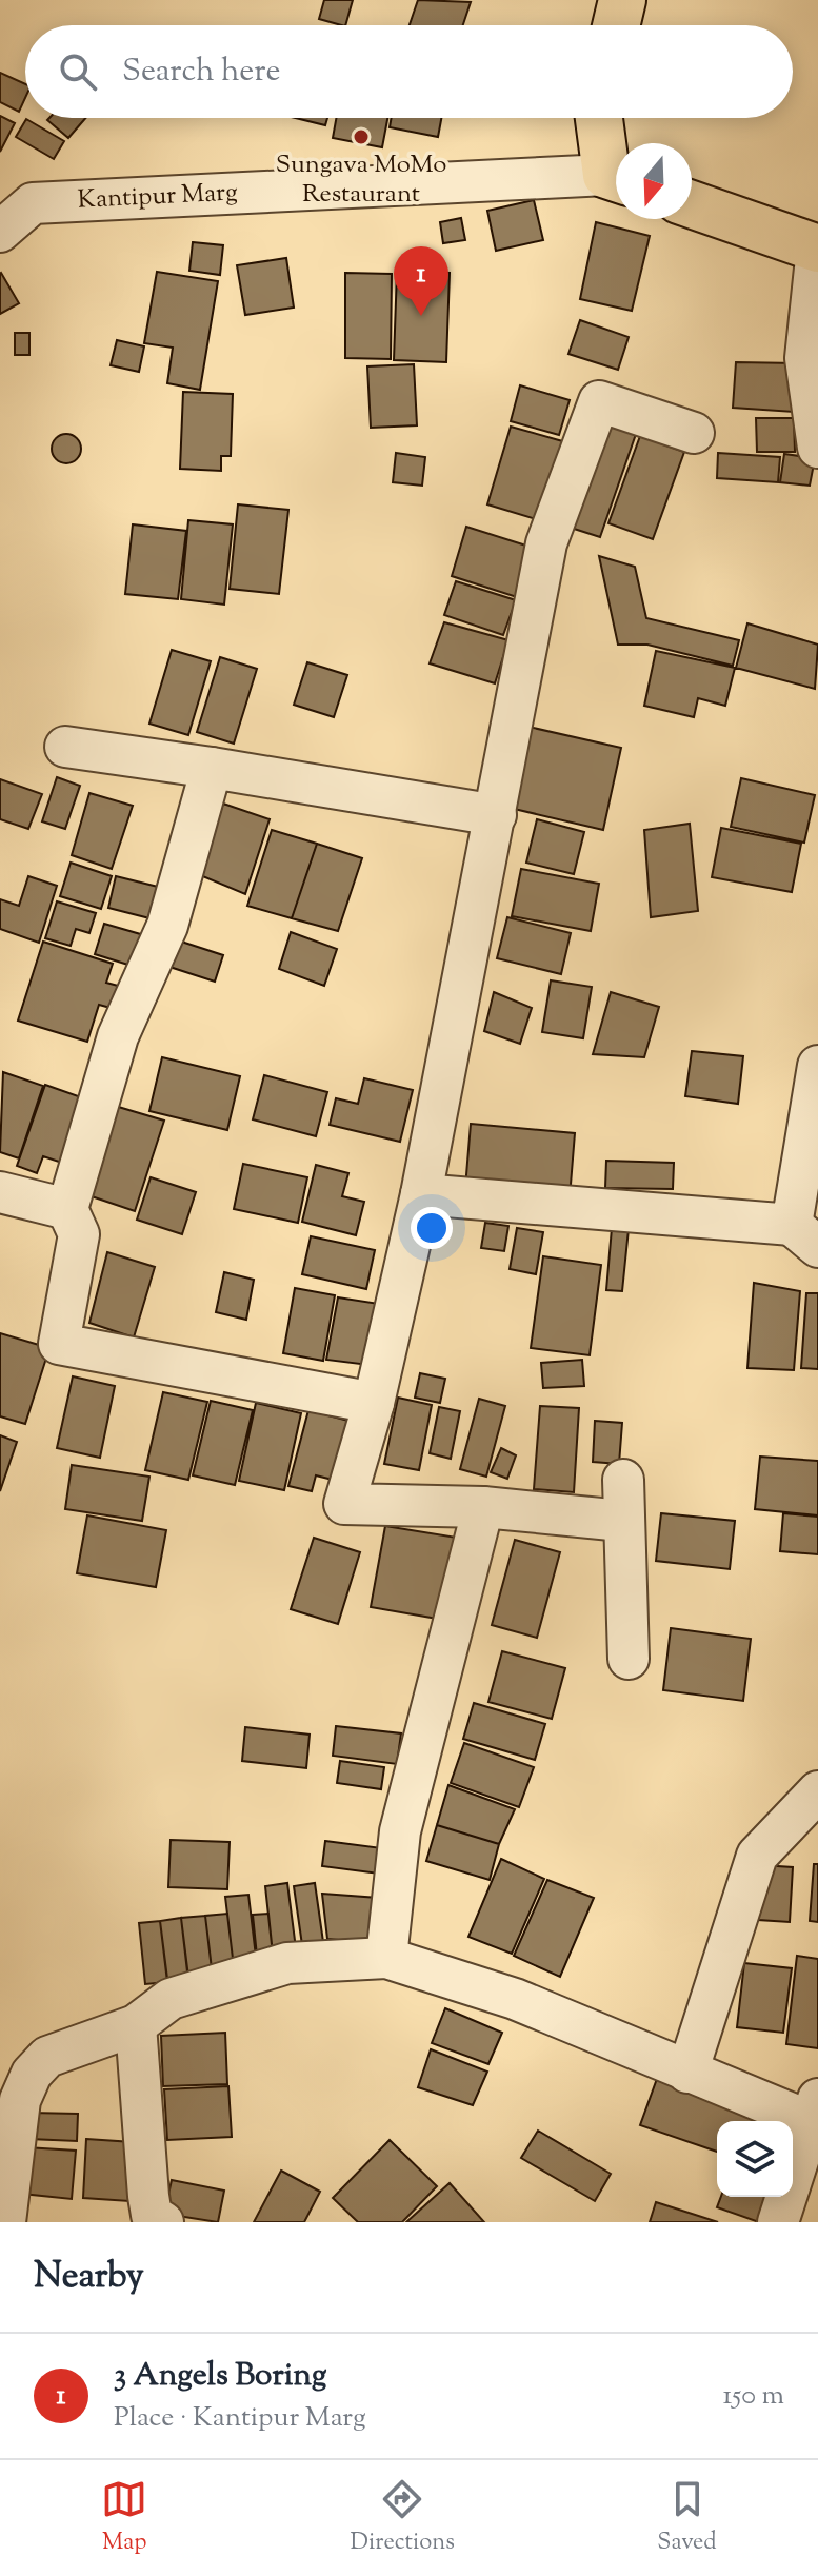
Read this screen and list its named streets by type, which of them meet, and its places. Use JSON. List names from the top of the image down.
{
  "streets": {
    "street": ["Kantipur Marg"]
  },
  "places": ["Sungava MoMo Restaurant"],
  "north": "bottom",
  "page": {
    "search": "Search here",
    "pins": "1",
    "heading": "Nearby",
    "list": [
      {
        "mark": "1",
        "name": "3 Angels Boring",
        "note": "Place · Kantipur Marg",
        "value": "150 m"
      }
    ],
    "nav": ["Map", "Directions", "Saved"]
  }
}
